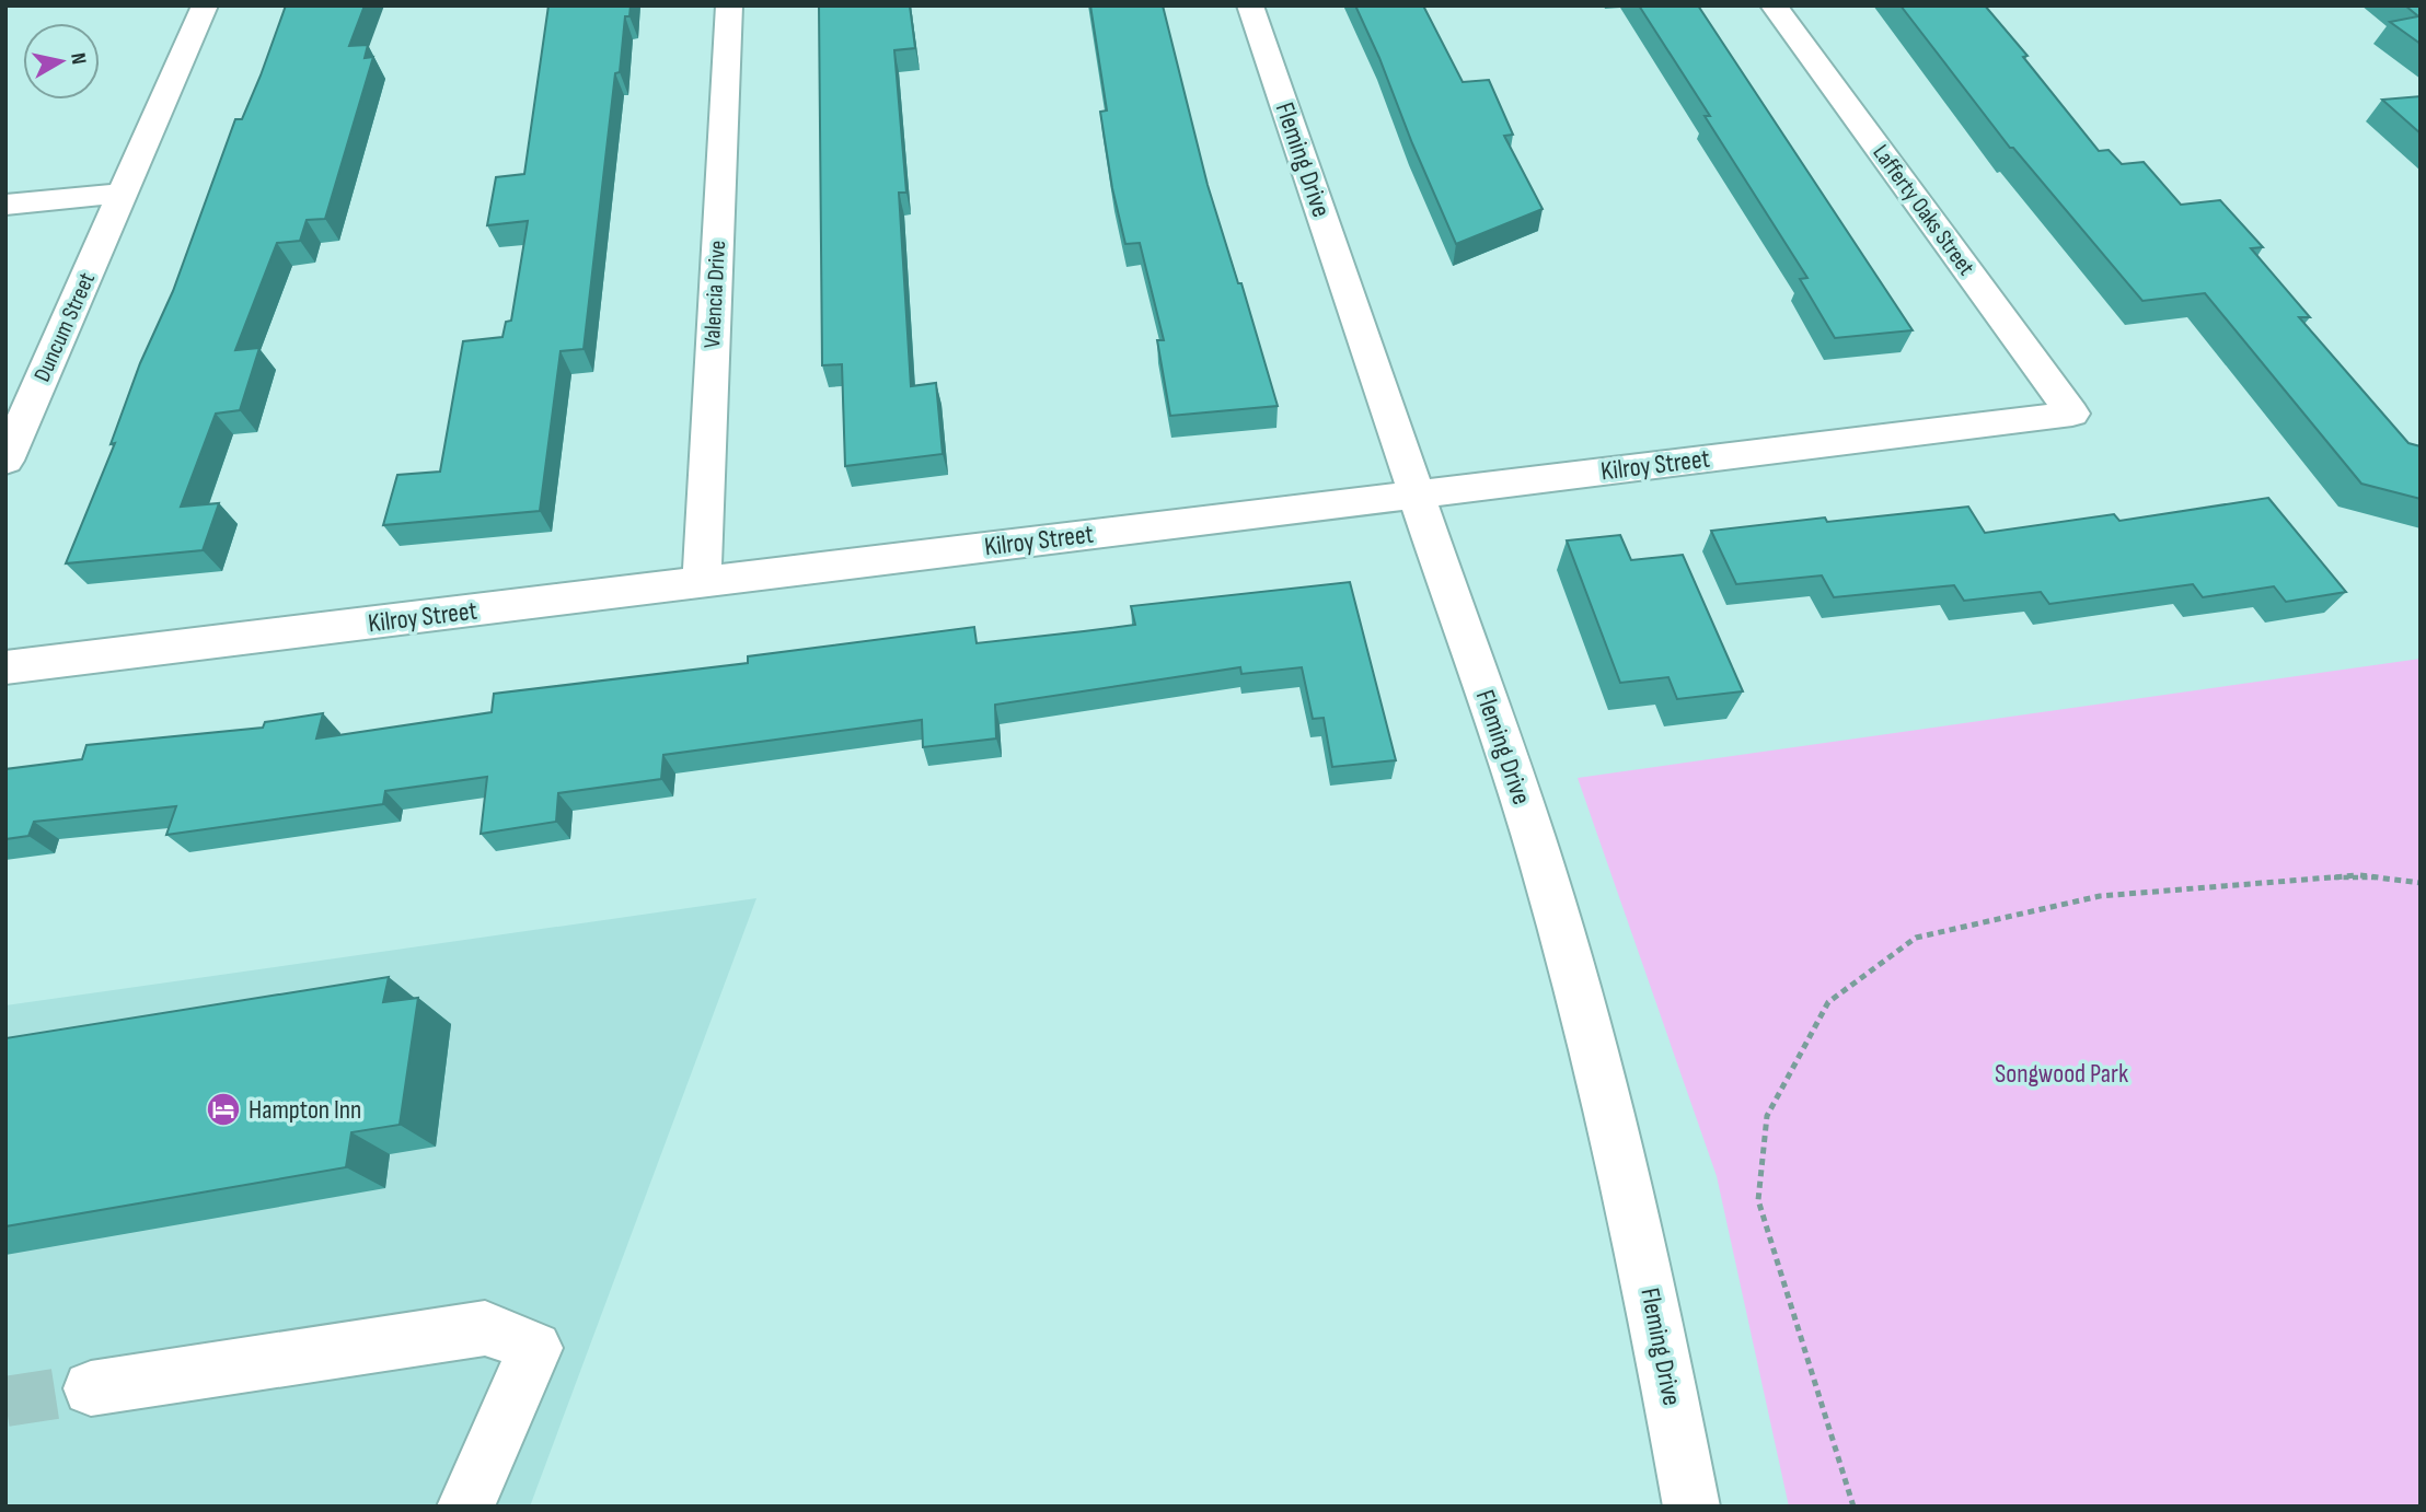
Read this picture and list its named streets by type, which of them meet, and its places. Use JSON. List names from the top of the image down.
{
  "streets": {
    "street": [
      "Fleming Drive",
      "Lafferty Oaks Street",
      "Valencia Drive",
      "Duncum Street",
      "Kilroy Street"
    ]
  },
  "crossings": [
    ["Fleming Drive", "Kilroy Street"],
    ["Lafferty Oaks Street", "Kilroy Street"],
    ["Valencia Drive", "Kilroy Street"]
  ],
  "parks": ["Songwood Park"],
  "places": {
    "hotel": ["Hampton Inn"]
  },
  "north": "right"
}
